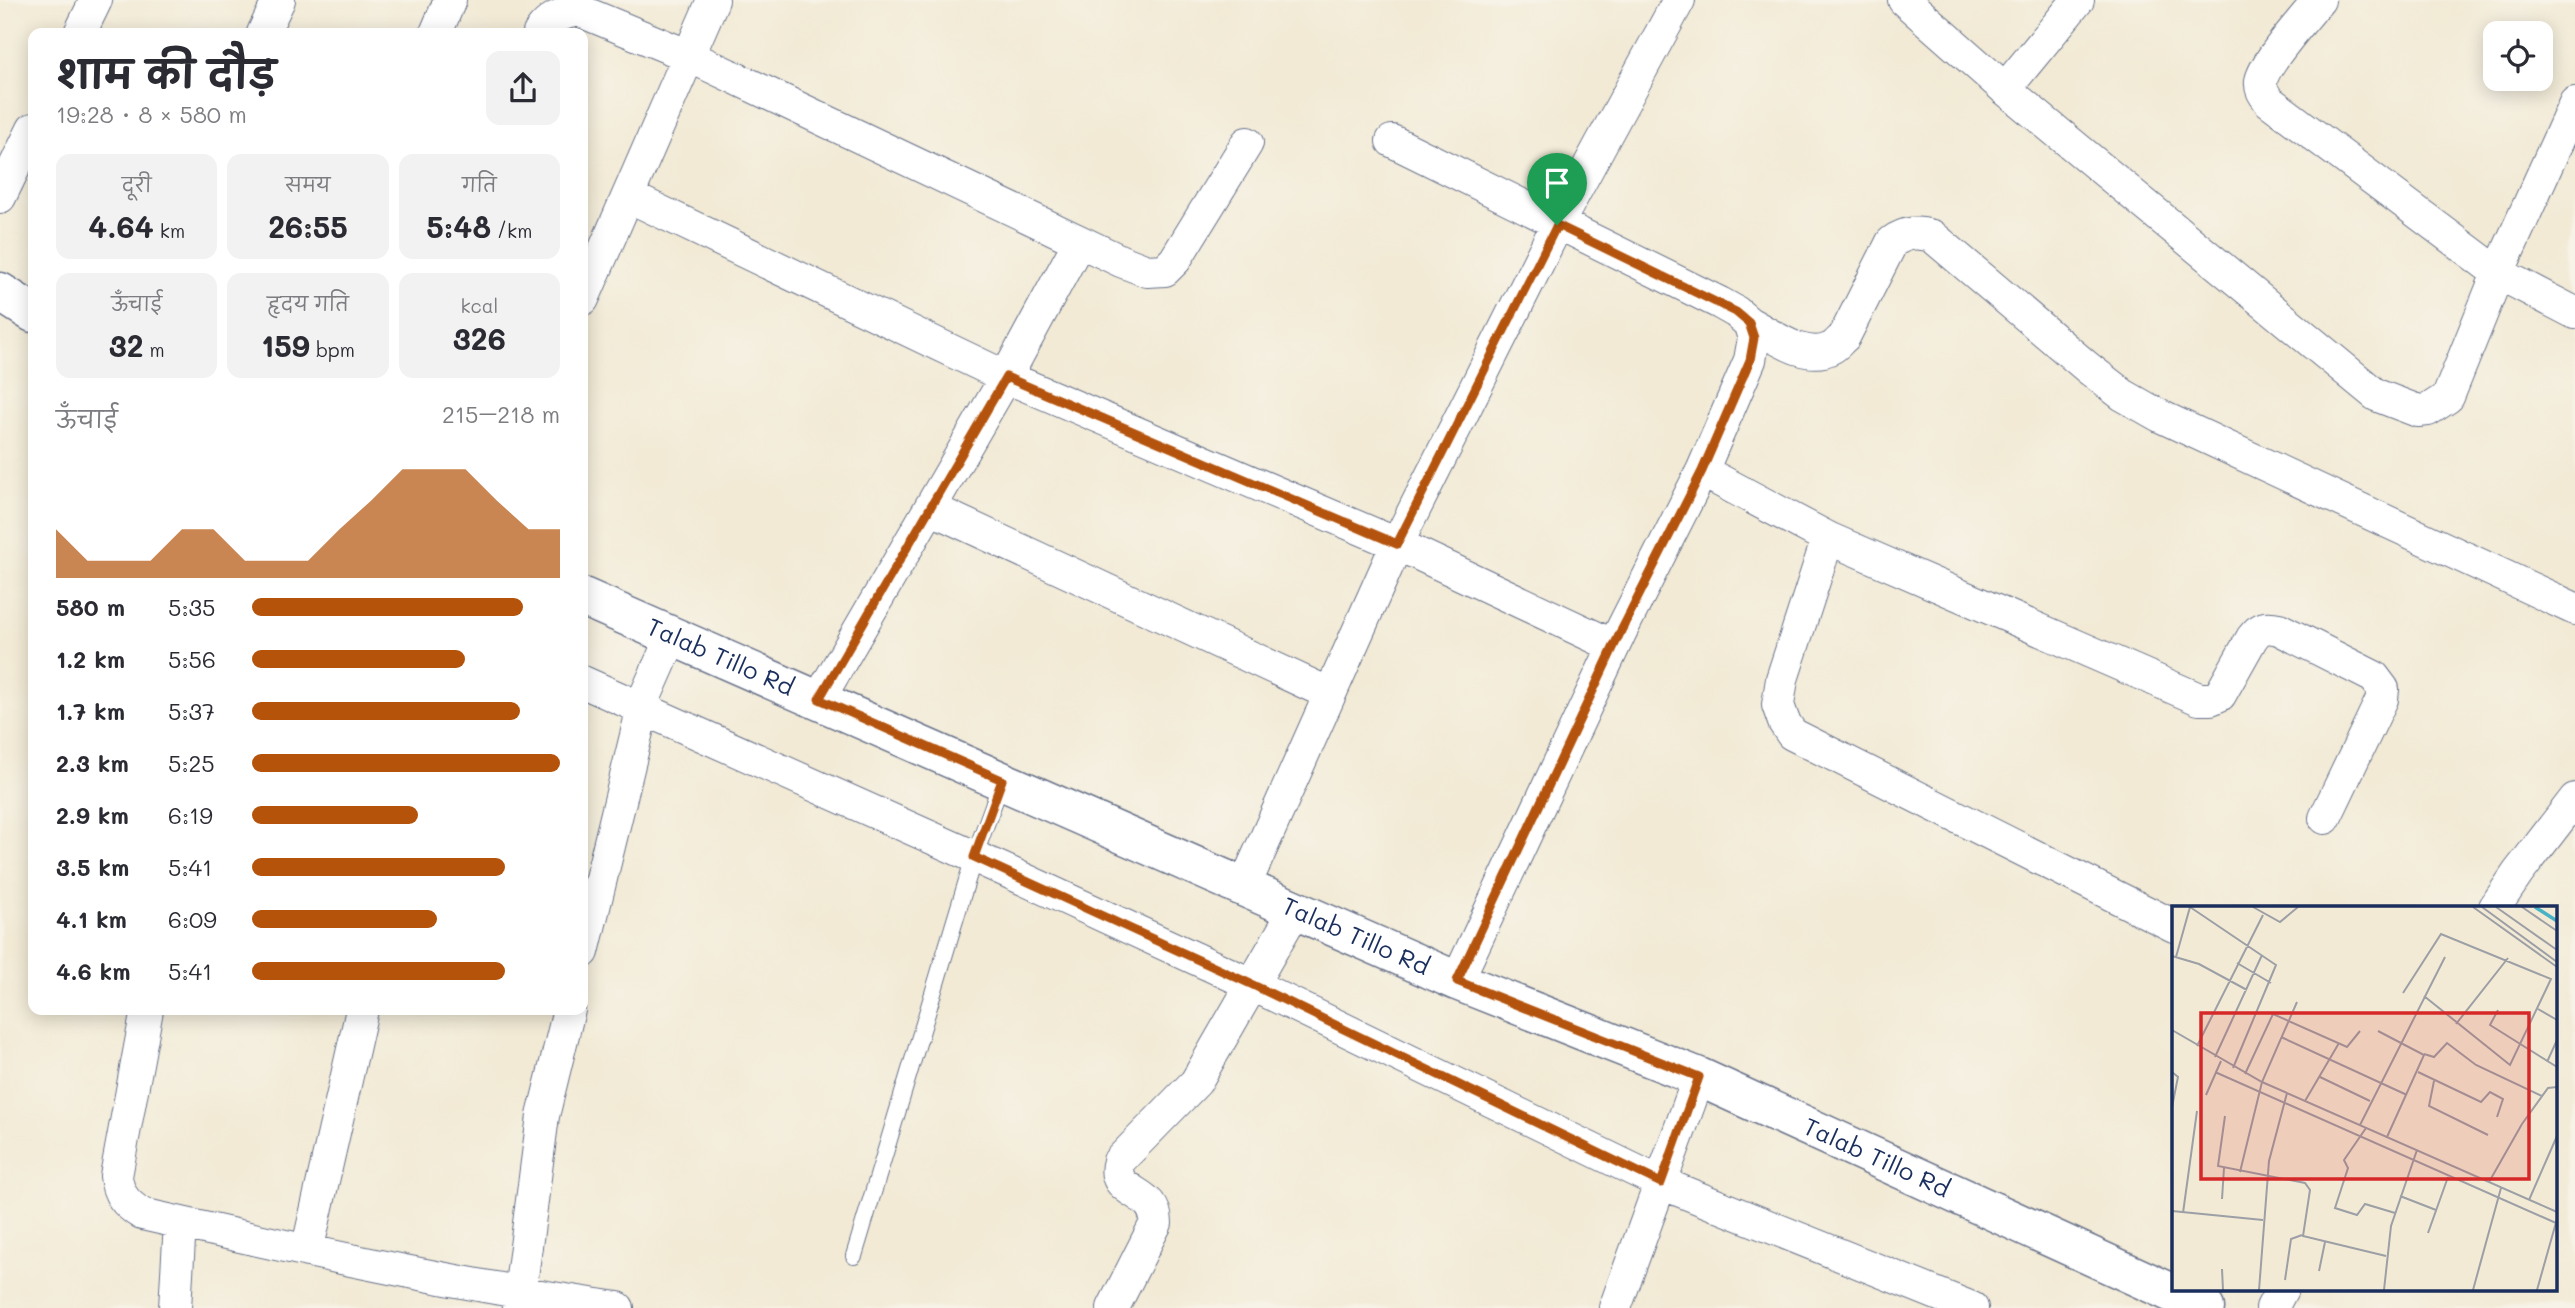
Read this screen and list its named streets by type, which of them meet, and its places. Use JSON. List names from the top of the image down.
{
  "streets": {
    "main road": ["Talab Tillo Rd"]
  },
  "page": {
    "heading": ["शाम की दौड़", "19:28 · 8 × 580 m"],
    "stats": [
      ["दूरी", "4.64 km"],
      ["समय", "26:55"],
      ["गति", "5:48 /km"],
      ["ऊँचाई", "32 m"],
      ["हृदय गति", "159 bpm"],
      ["kcal", "326"]
    ],
    "chart": ["ऊँचाई", "215–218 m"],
    "list": [
      {
        "name": "580 m",
        "note": "5:35"
      },
      {
        "name": "1.2 km",
        "note": "5:56"
      },
      {
        "name": "1.7 km",
        "note": "5:37"
      },
      {
        "name": "2.3 km",
        "note": "5:25"
      },
      {
        "name": "2.9 km",
        "note": "6:19"
      },
      {
        "name": "3.5 km",
        "note": "5:41"
      },
      {
        "name": "4.1 km",
        "note": "6:09"
      },
      {
        "name": "4.6 km",
        "note": "5:41"
      }
    ]
  }
}
